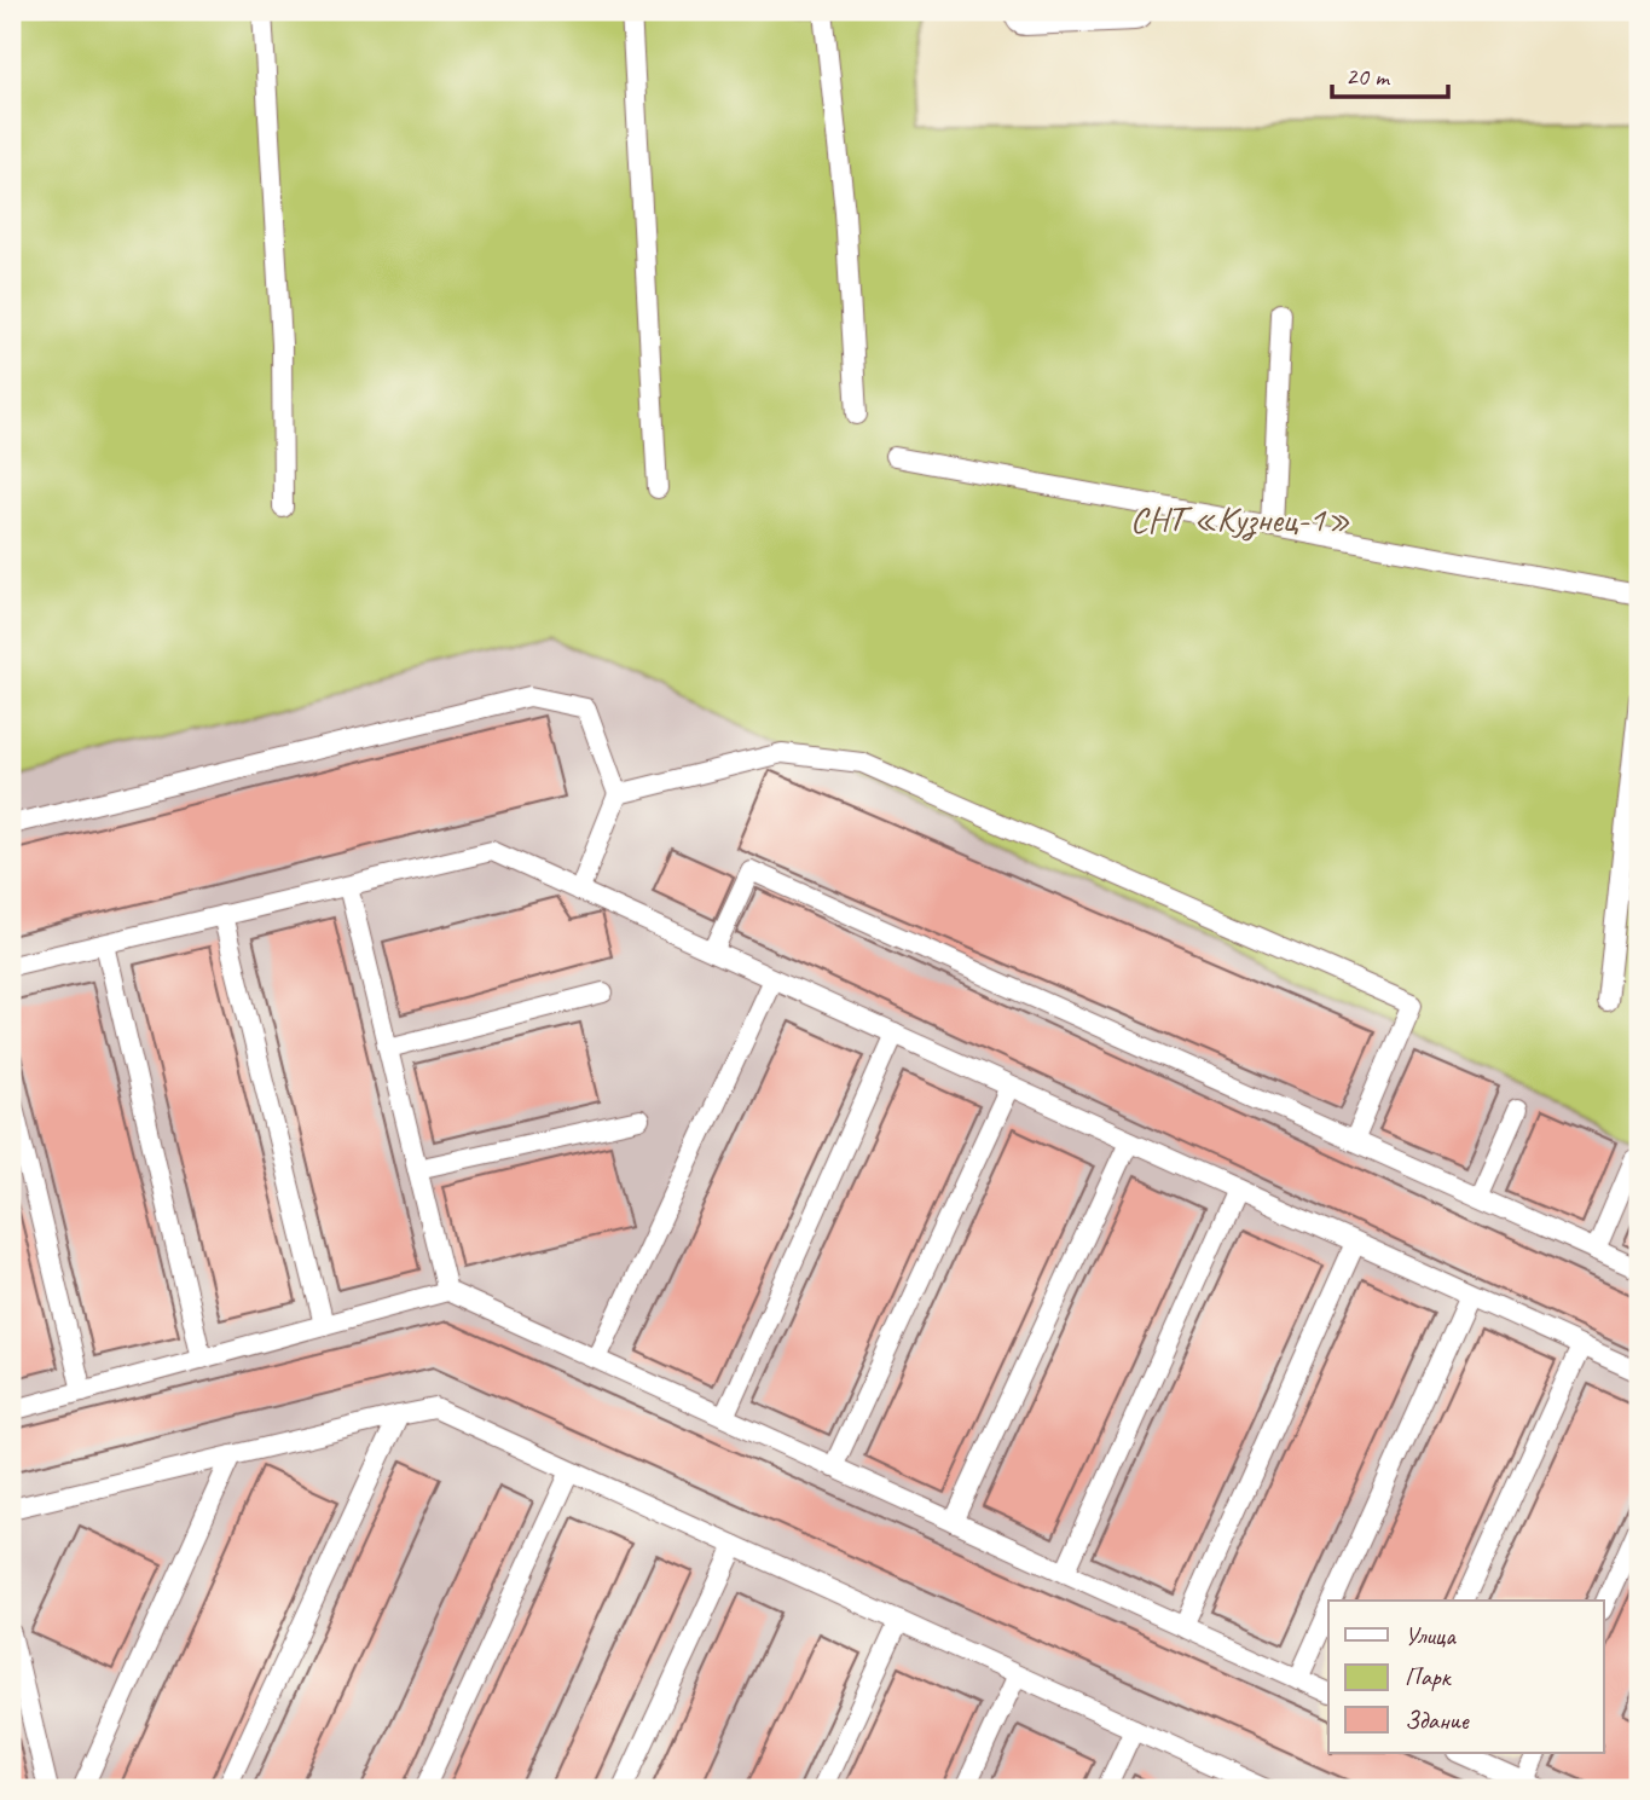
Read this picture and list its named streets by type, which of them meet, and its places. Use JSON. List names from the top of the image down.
{
  "parks": ["СНТ «Кузнец-1»"],
  "legend": ["Улица", "Парк", "Здание"],
  "scale_bar": "20 m"
}
